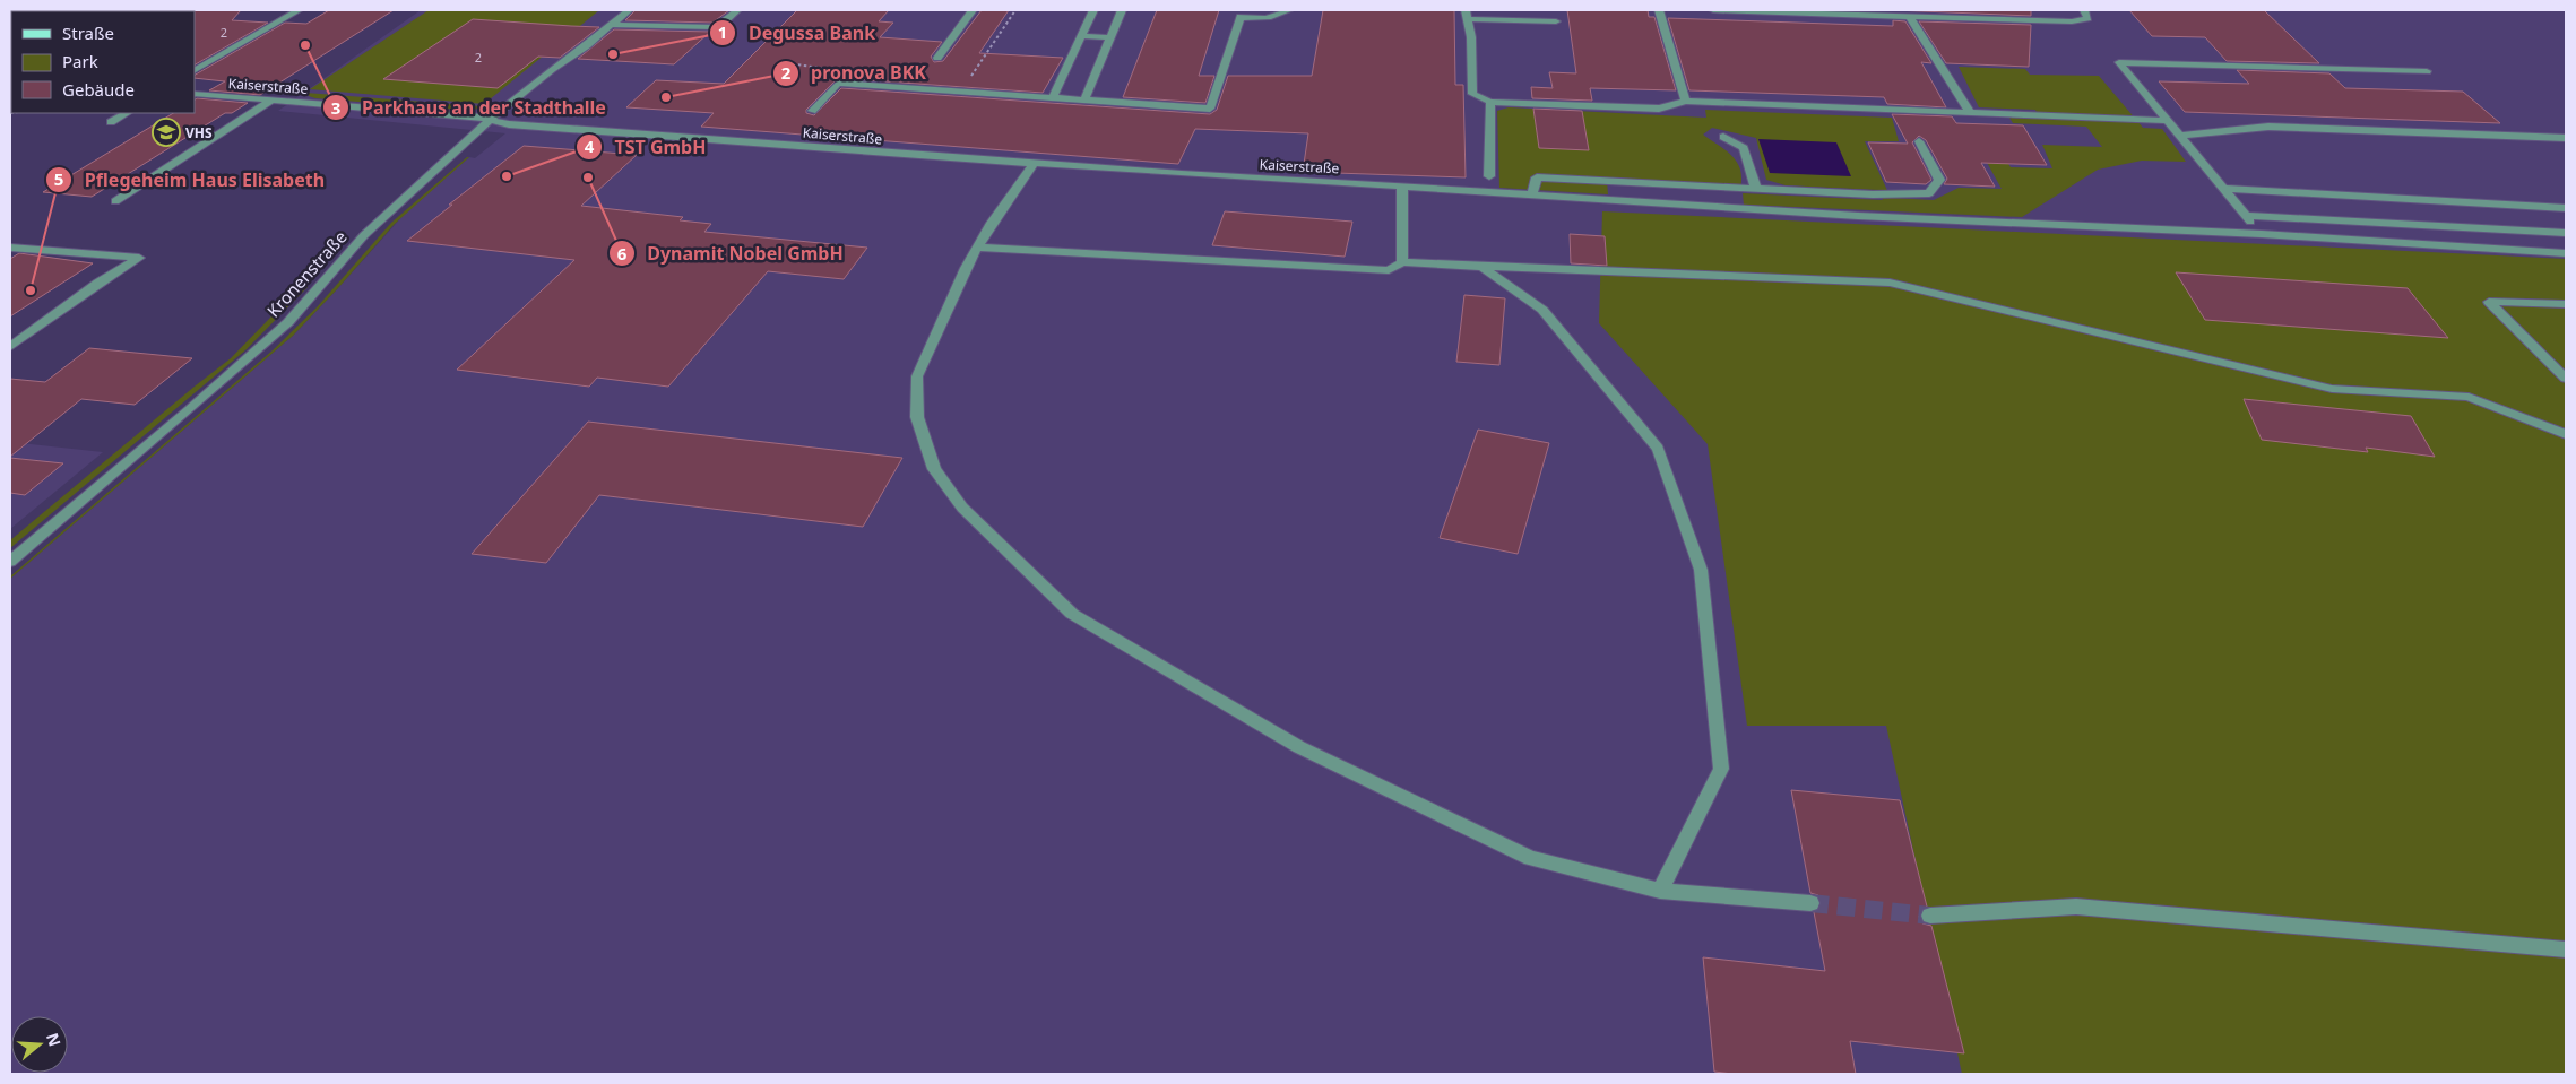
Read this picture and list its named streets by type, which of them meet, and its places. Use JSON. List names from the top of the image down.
{
  "streets": {
    "street": ["Kaiserstraße", "Kronenstraße"]
  },
  "crossings": [
    ["Kaiserstraße", "Kronenstraße"]
  ],
  "places": {
    "other": [
      "Parkhaus an der Stadthalle",
      "Degussa Bank",
      "pronova BKK",
      "TST GmbH",
      "Dynamit Nobel GmbH",
      "Pflegeheim Haus Elisabeth"
    ],
    "school or university": ["VHS"]
  },
  "house_numbers": ["2", "2"],
  "legend": ["Straße", "Park", "Gebäude"],
  "north": "right"
}
